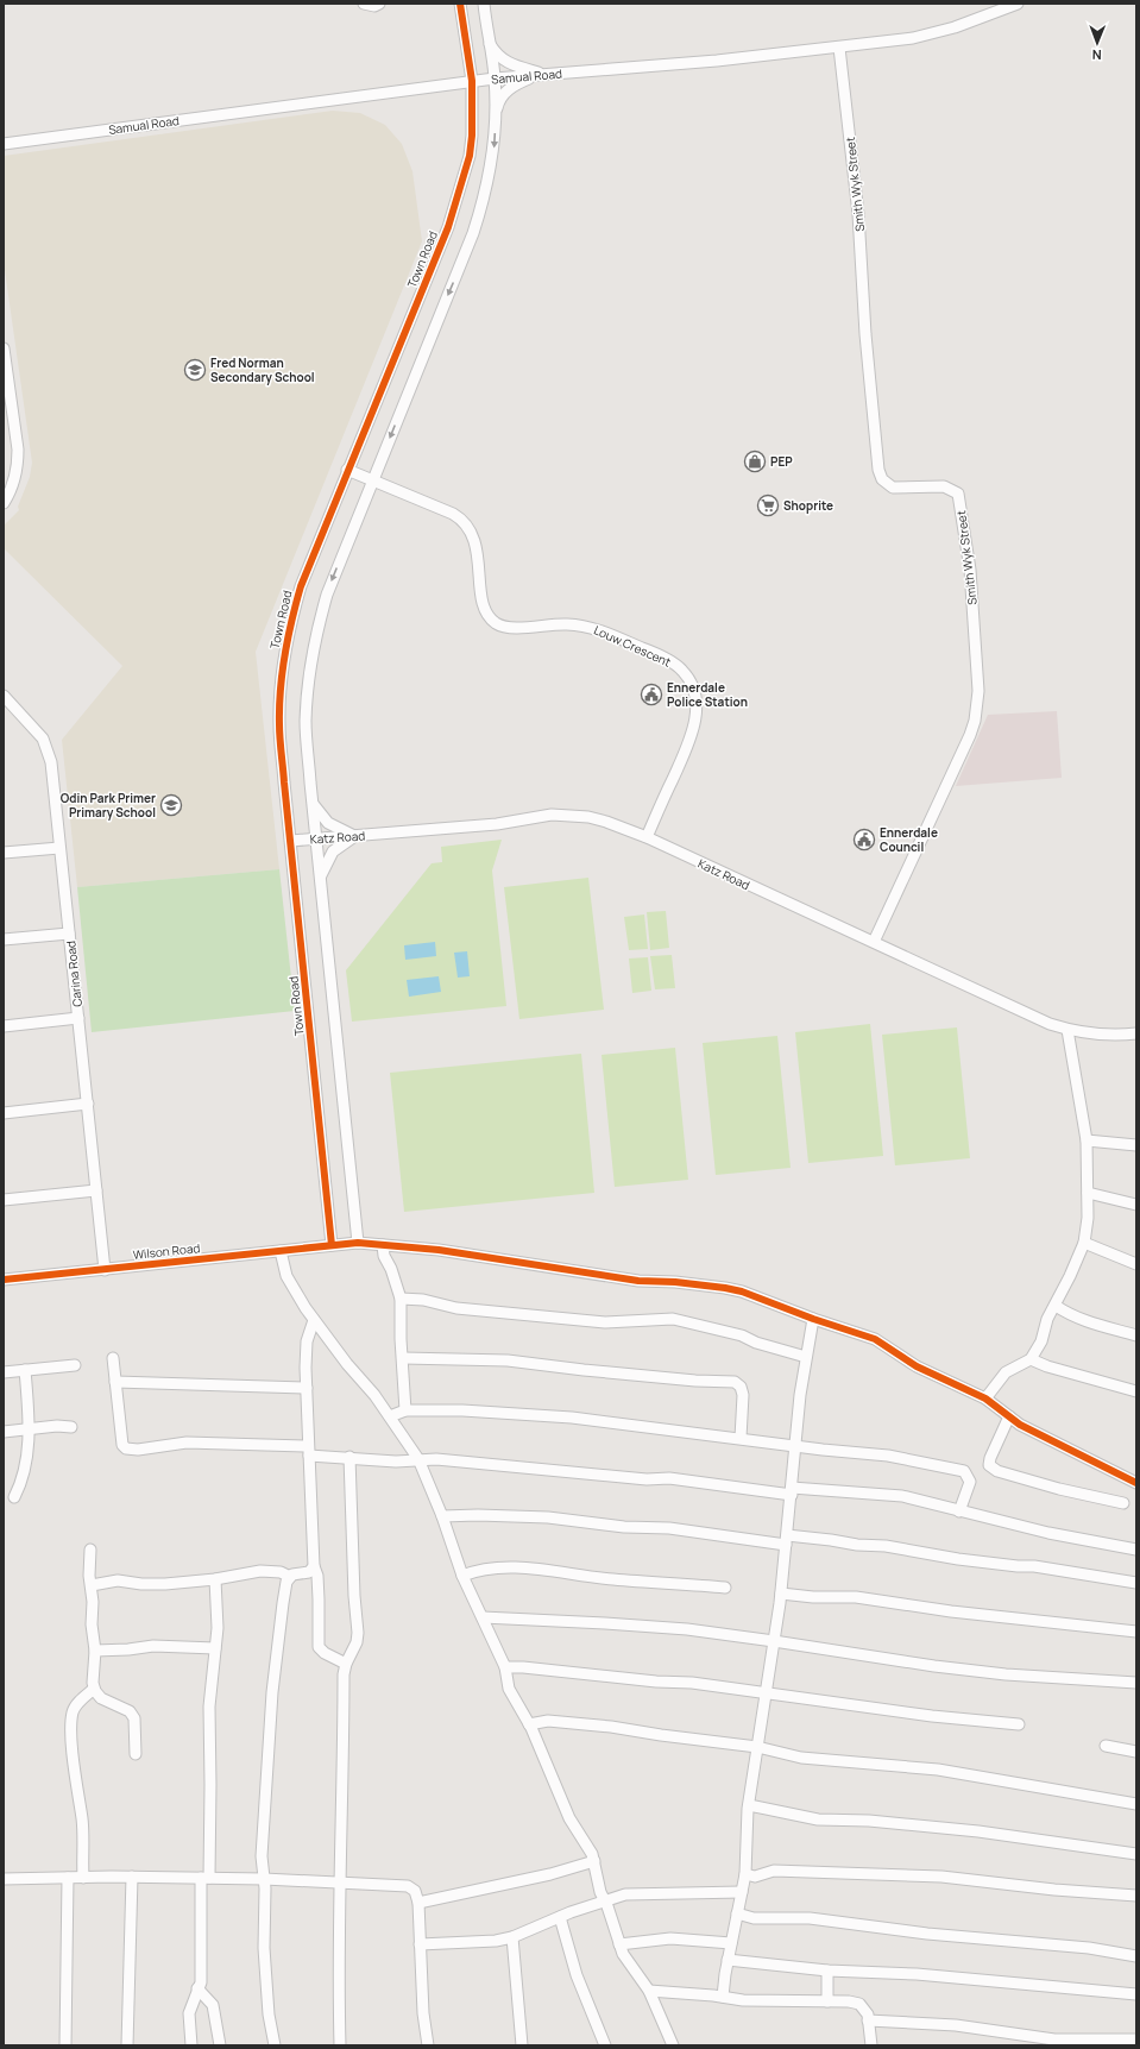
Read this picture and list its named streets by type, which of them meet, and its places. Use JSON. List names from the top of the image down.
{
  "streets": {
    "street": [
      "Samual Road",
      "Smith Wyk Street",
      "Town Road",
      "Louw Crescent",
      "Katz Road",
      "Carina Road",
      "Wilson Road"
    ]
  },
  "crossings": [
    ["Samual Road", "Smith Wyk Street"],
    ["Samual Road", "Town Road"],
    ["Smith Wyk Street", "Katz Road"],
    ["Town Road", "Louw Crescent"],
    ["Town Road", "Katz Road"],
    ["Town Road", "Wilson Road"],
    ["Louw Crescent", "Katz Road"],
    ["Carina Road", "Wilson Road"]
  ],
  "places": {
    "school or university": ["Fred Norman Secondary School", "Odin Park Primer Primary School"],
    "shop": ["PEP"],
    "supermarket": ["Shoprite"],
    "public building": ["Ennerdale Police Station", "Ennerdale Council"]
  },
  "north": "bottom"
}
